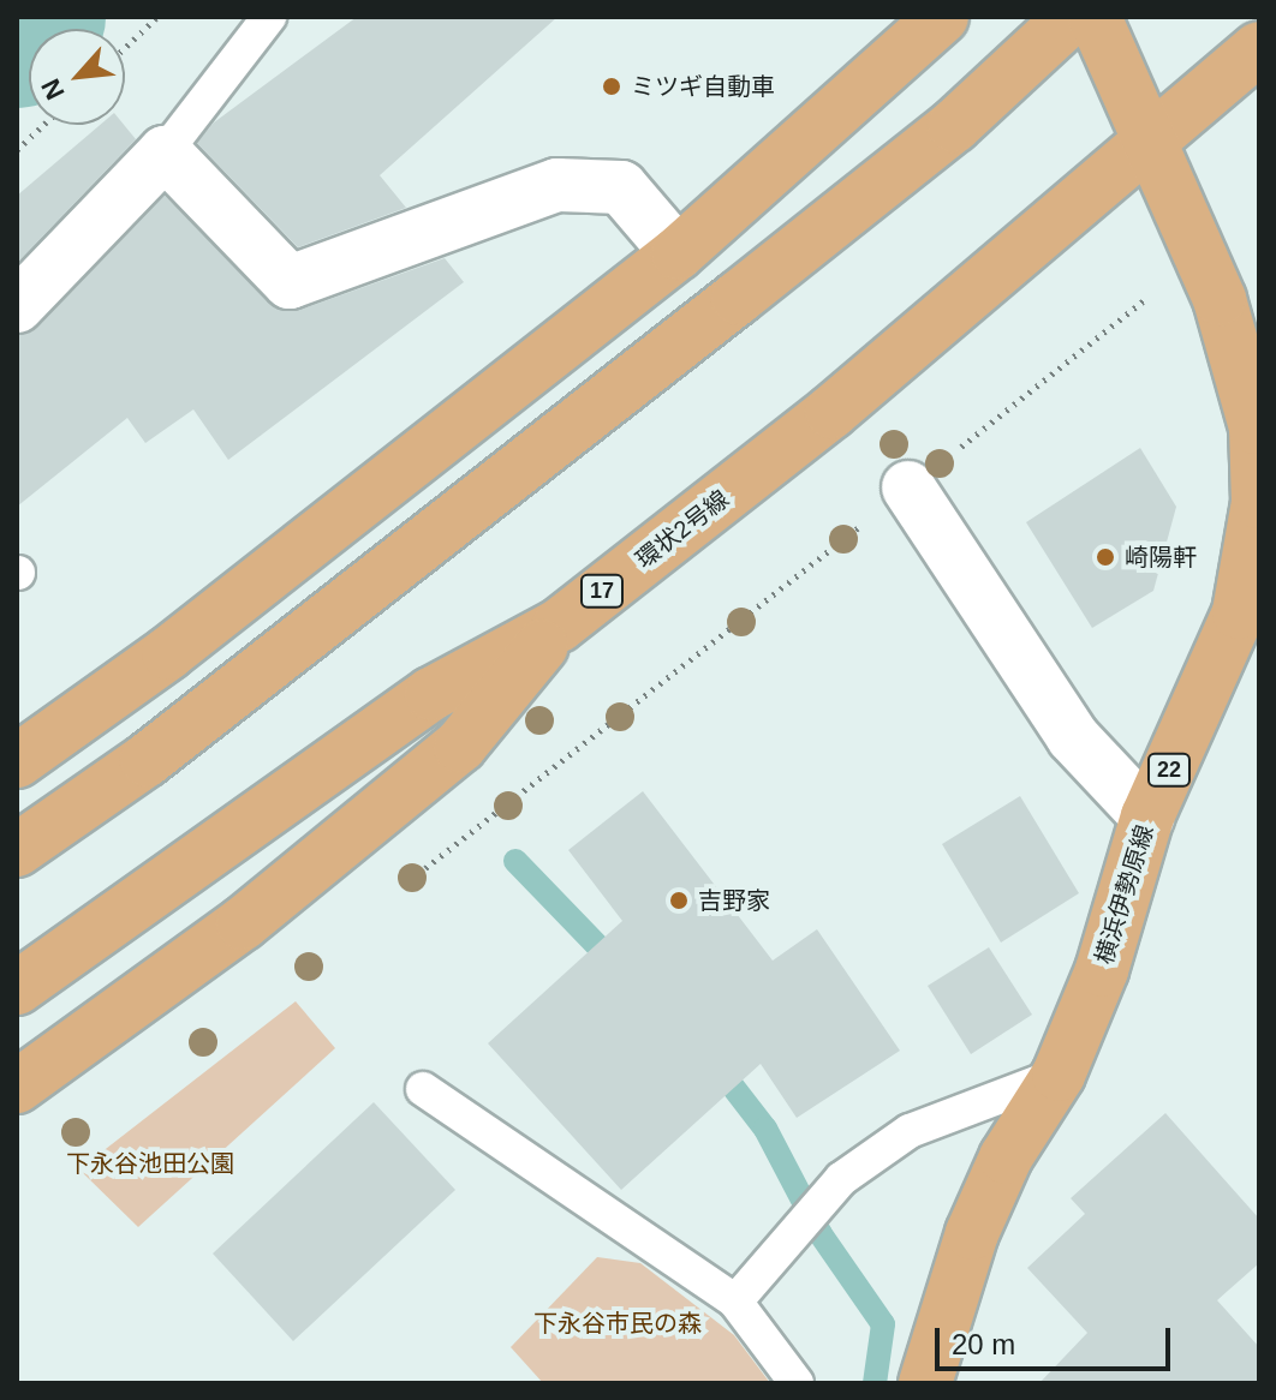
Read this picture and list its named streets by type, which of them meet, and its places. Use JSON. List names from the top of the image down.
{
  "streets": {
    "main road": [
      "環状2号線",
      "17",
      "22",
      "横浜伊勢原線"
    ]
  },
  "crossings": [
    ["環状2号線", "横浜伊勢原線"]
  ],
  "parks": ["下永谷池田公園", "下永谷市民の森"],
  "places": ["ミツギ自動車", "崎陽軒", "吉野家"],
  "scale_bar": "20 m",
  "north": "bottom left"
}
